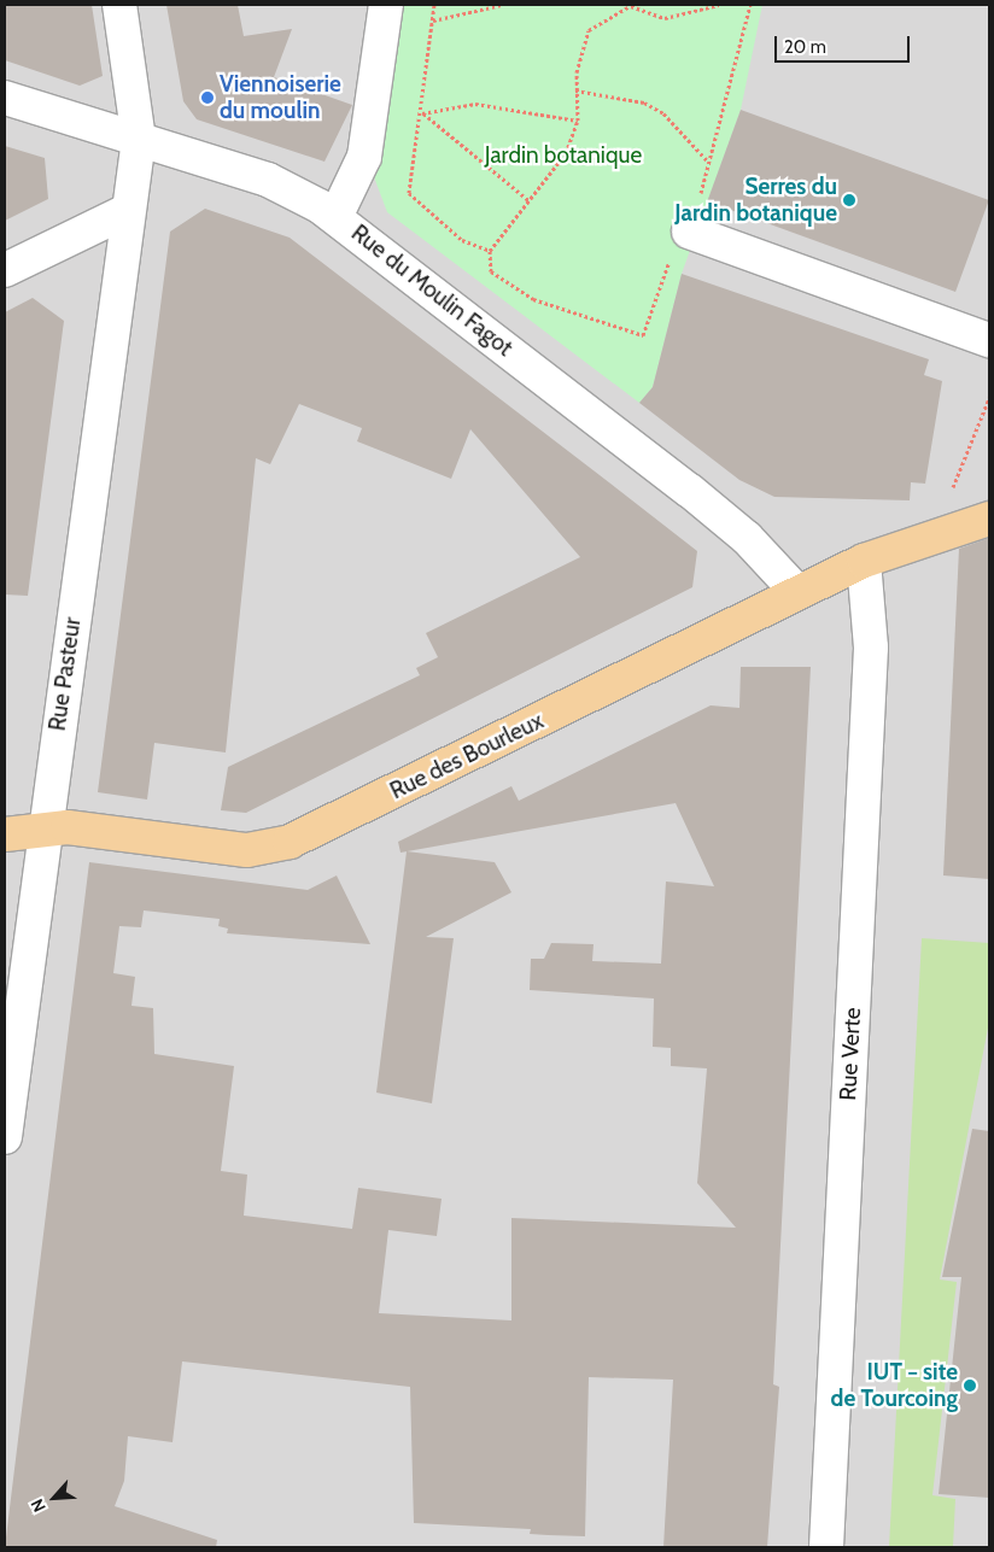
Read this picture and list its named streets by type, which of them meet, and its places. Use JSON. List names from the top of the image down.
{
  "streets": {
    "main road": ["Rue des Bourleux"],
    "street": ["Rue du Moulin Fagot", "Rue Pasteur", "Rue Verte"]
  },
  "crossings": [
    ["Rue du Moulin Fagot", "Rue Pasteur"],
    ["Rue du Moulin Fagot", "Rue des Bourleux"],
    ["Rue Pasteur", "Rue des Bourleux"],
    ["Rue des Bourleux", "Rue Verte"]
  ],
  "parks": ["Jardin botanique"],
  "places": ["Viennoiserie du moulin", "Serres du Jardin botanique", "IUT − site de Tourcoing"],
  "scale_bar": "20 m",
  "north": "bottom left"
}
